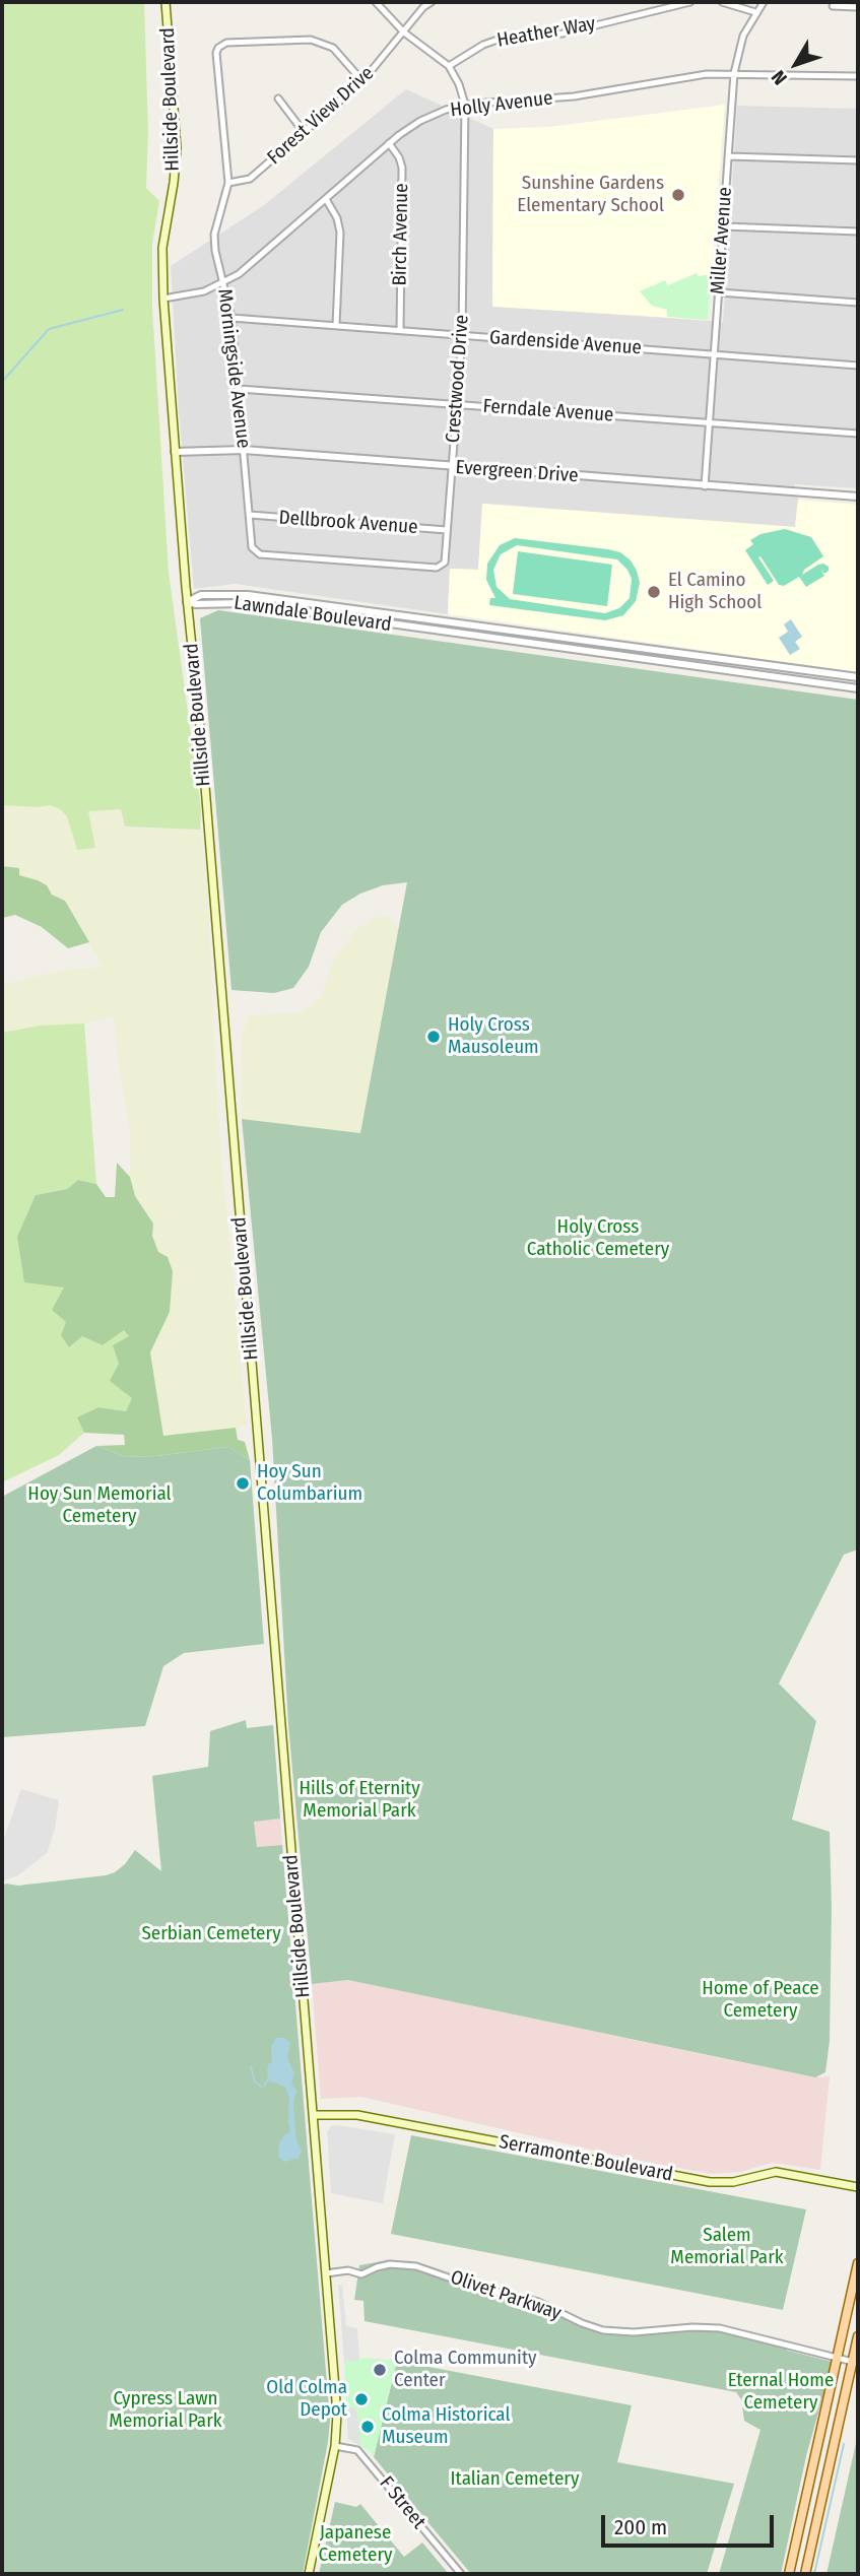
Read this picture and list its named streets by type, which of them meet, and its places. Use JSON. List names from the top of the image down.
{
  "streets": {
    "main road": ["Hillside Boulevard", "Serramonte Boulevard"],
    "street": [
      "Heather Way",
      "Holly Avenue",
      "Forest View Drive",
      "Birch Avenue",
      "Miller Avenue",
      "Gardenside Avenue",
      "Morningside Avenue",
      "Crestwood Drive",
      "Ferndale Avenue",
      "Evergreen Drive",
      "Dellbrook Avenue",
      "Lawndale Boulevard",
      "Olivet Parkway",
      "F Street"
    ]
  },
  "crossings": [
    ["Heather Way", "Crestwood Drive"],
    ["Hillside Boulevard", "Holly Avenue"],
    ["Hillside Boulevard", "Evergreen Drive"],
    ["Hillside Boulevard", "Lawndale Boulevard"],
    ["Hillside Boulevard", "Serramonte Boulevard"],
    ["Hillside Boulevard", "Olivet Parkway"],
    ["Hillside Boulevard", "F Street"],
    ["Holly Avenue", "Birch Avenue"],
    ["Holly Avenue", "Miller Avenue"],
    ["Holly Avenue", "Morningside Avenue"],
    ["Holly Avenue", "Crestwood Drive"],
    ["Forest View Drive", "Morningside Avenue"],
    ["Forest View Drive", "Crestwood Drive"],
    ["Birch Avenue", "Gardenside Avenue"],
    ["Miller Avenue", "Gardenside Avenue"],
    ["Miller Avenue", "Ferndale Avenue"],
    ["Miller Avenue", "Evergreen Drive"],
    ["Gardenside Avenue", "Morningside Avenue"],
    ["Gardenside Avenue", "Crestwood Drive"],
    ["Morningside Avenue", "Crestwood Drive"],
    ["Morningside Avenue", "Ferndale Avenue"],
    ["Morningside Avenue", "Evergreen Drive"],
    ["Morningside Avenue", "Dellbrook Avenue"],
    ["Crestwood Drive", "Ferndale Avenue"],
    ["Crestwood Drive", "Evergreen Drive"],
    ["Crestwood Drive", "Dellbrook Avenue"]
  ],
  "parks": [
    "Holy Cross Catholic Cemetery",
    "Hoy Sun Memorial Cemetery",
    "Hills of Eternity Memorial Park",
    "Serbian Cemetery",
    "Home of Peace Cemetery",
    "Salem Memorial Park",
    "Eternal Home Cemetery",
    "Cypress Lawn Memorial Park",
    "Italian Cemetery",
    "Japanese Cemetery"
  ],
  "places": [
    "Sunshine Gardens Elementary School",
    "El Camino High School",
    "Holy Cross Mausoleum",
    "Hoy Sun Columbarium",
    "Colma Community Center",
    "Old Colma Depot",
    "Colma Historical Museum"
  ],
  "scale_bar": "200 m",
  "north": "bottom left"
}
